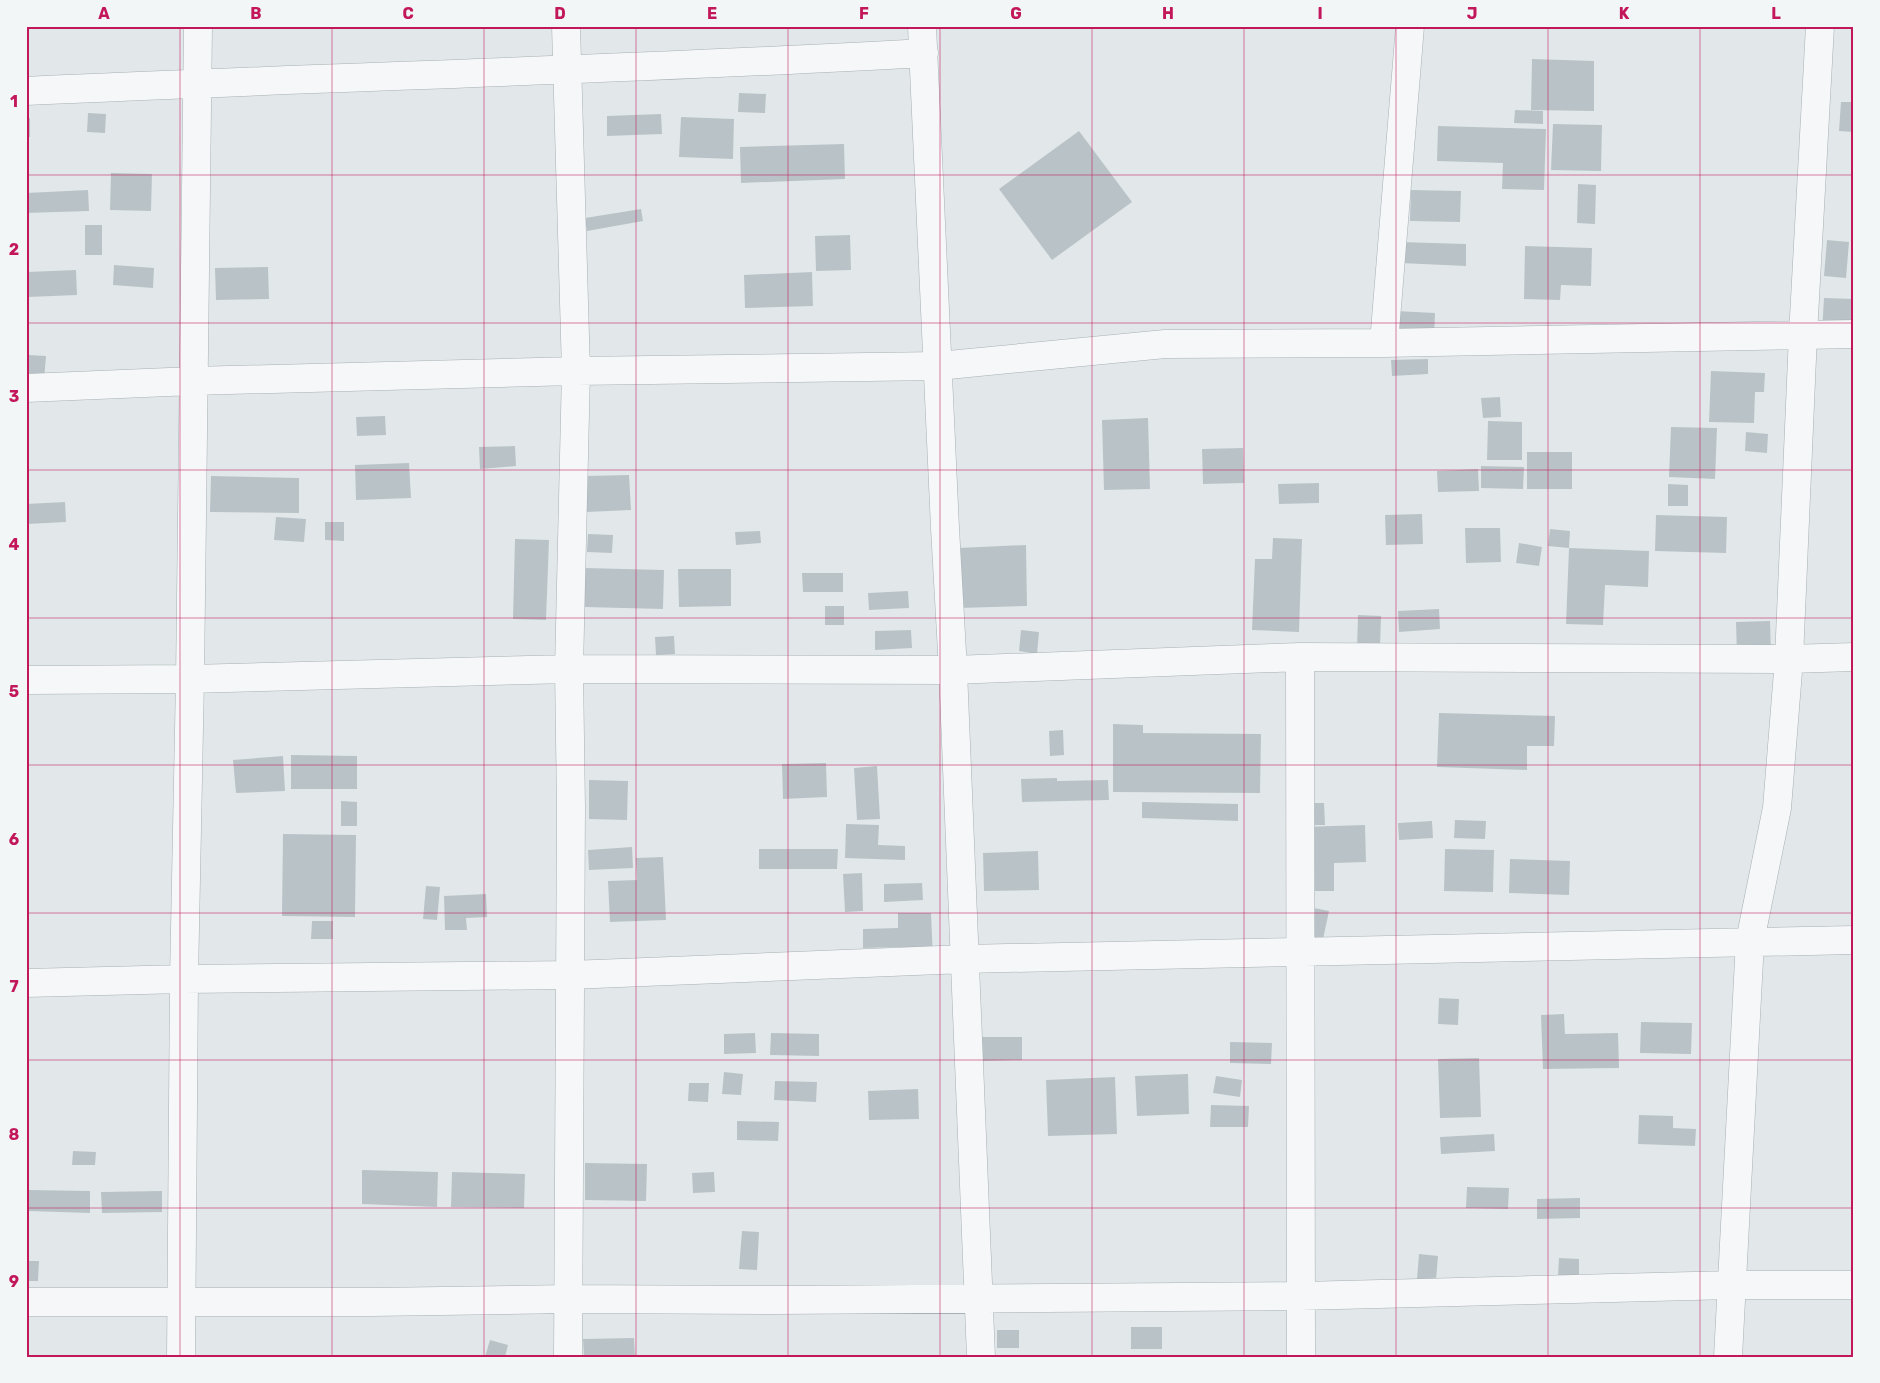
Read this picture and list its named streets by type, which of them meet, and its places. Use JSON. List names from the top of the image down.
{
  "grid": {
    "columns": [
      "A",
      "B",
      "C",
      "D",
      "E",
      "F",
      "G",
      "H",
      "I",
      "J",
      "K",
      "L"
    ],
    "rows": [
      "1",
      "2",
      "3",
      "4",
      "5",
      "6",
      "7",
      "8",
      "9"
    ]
  }
}
